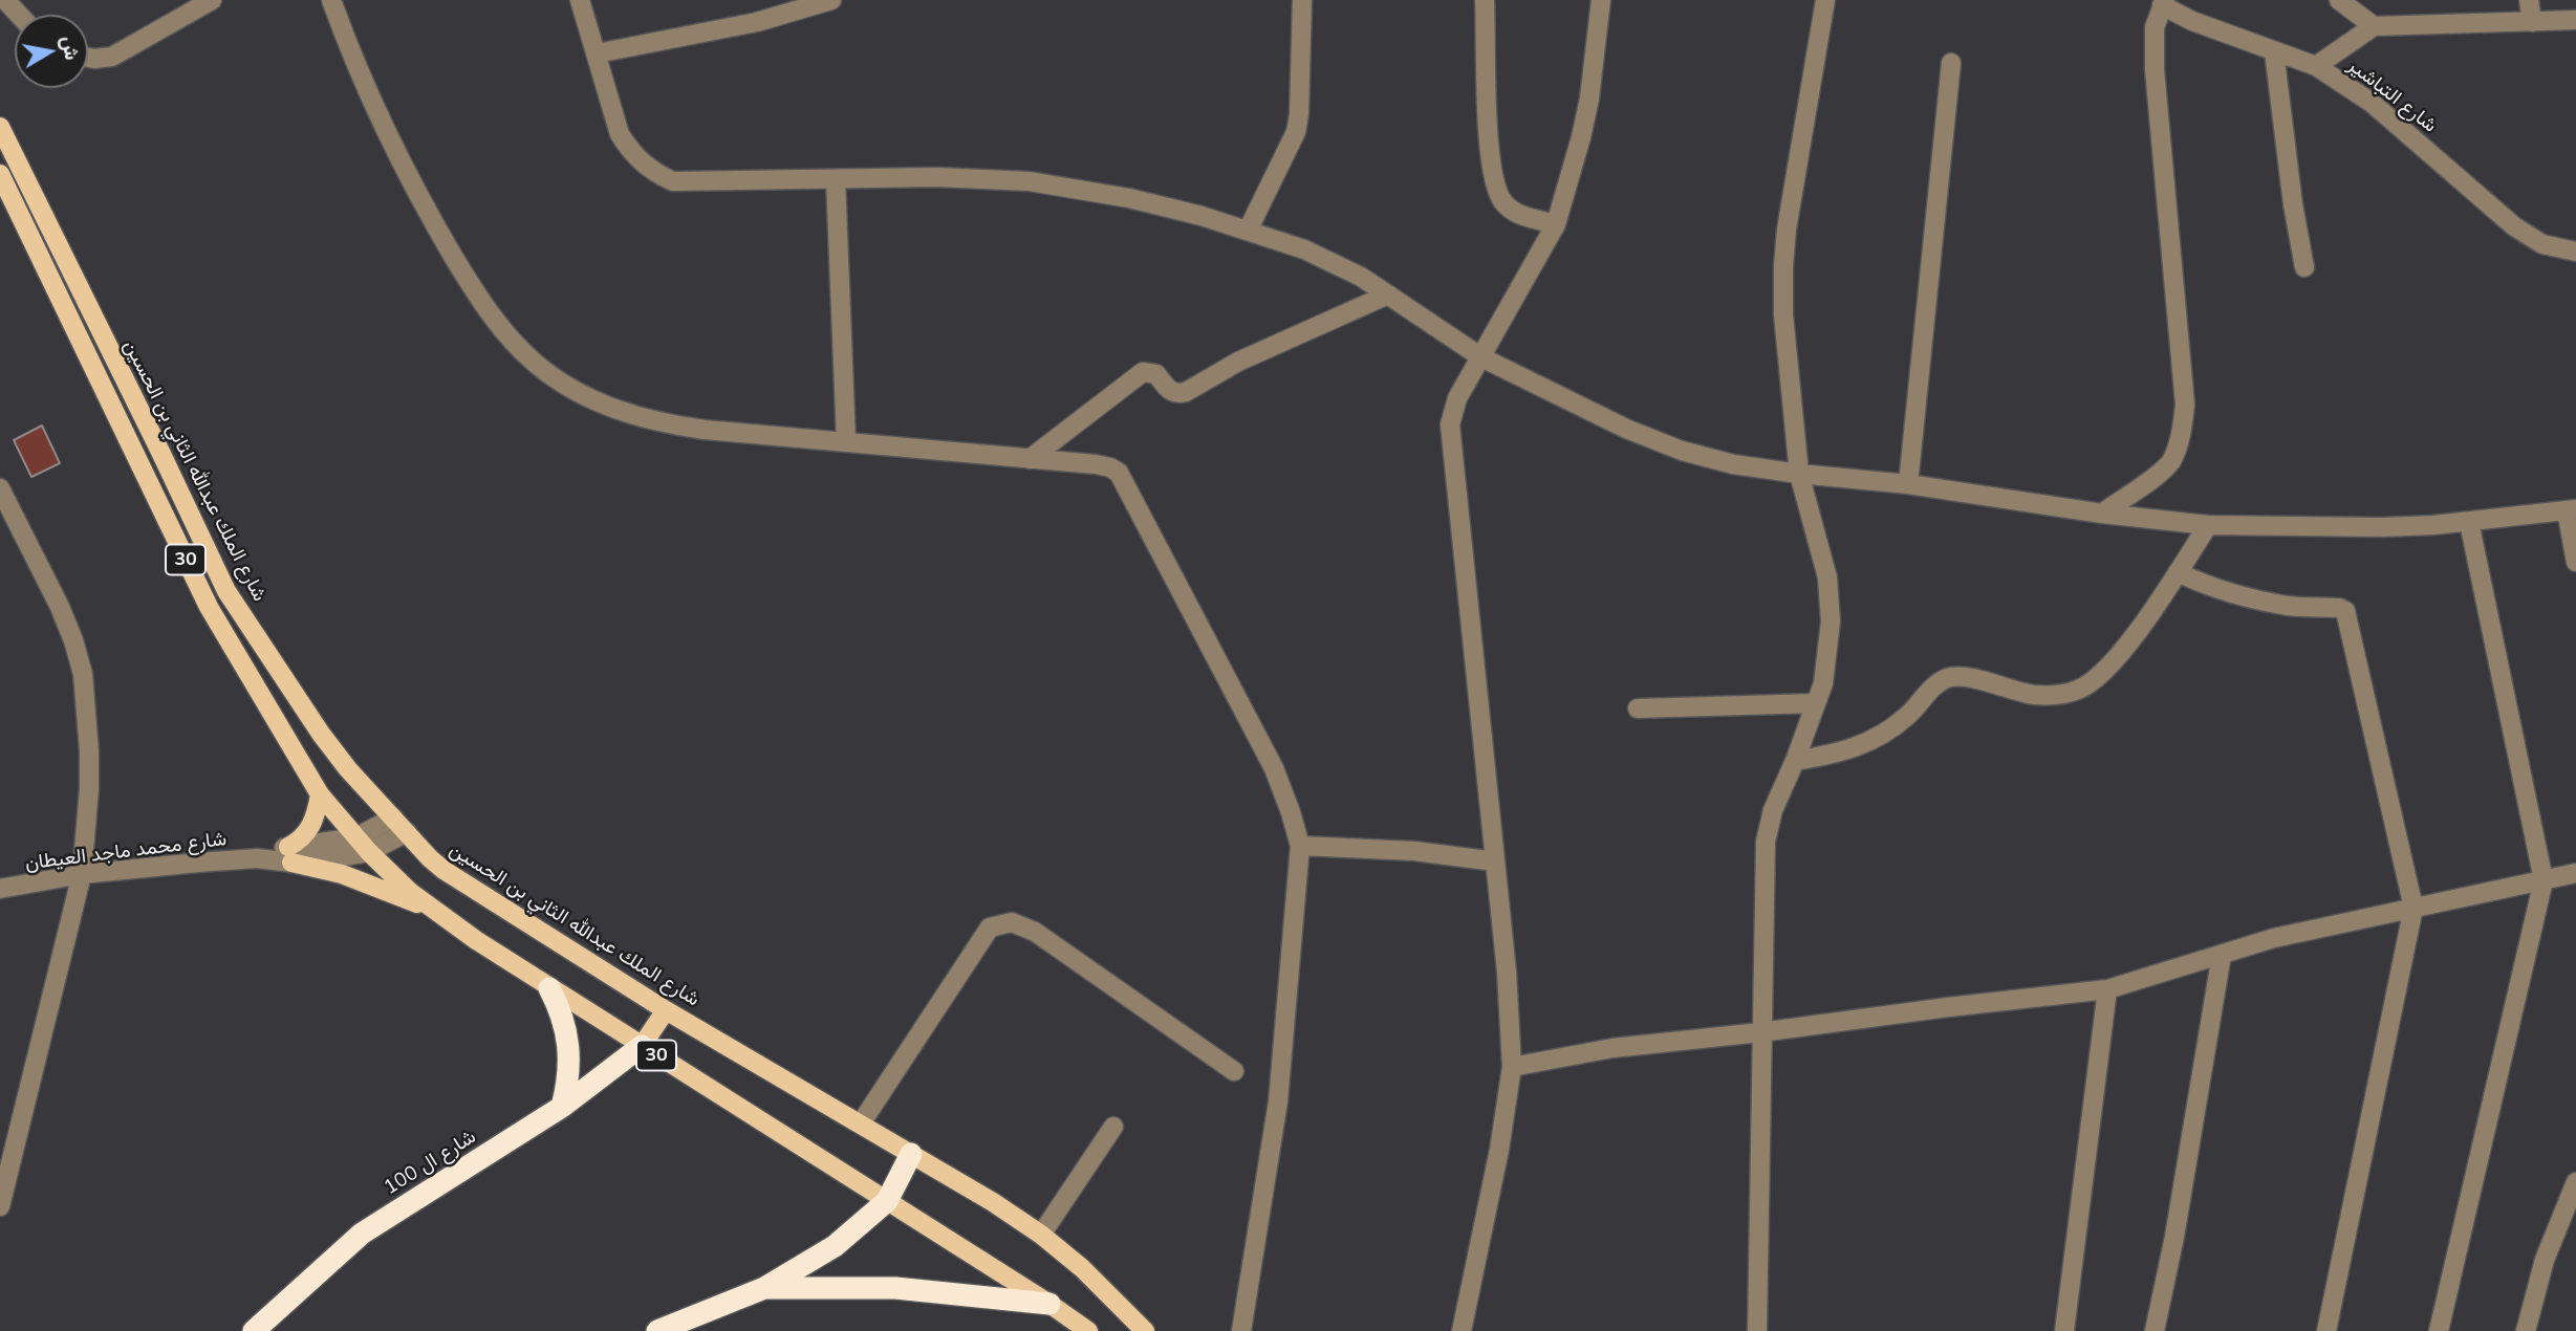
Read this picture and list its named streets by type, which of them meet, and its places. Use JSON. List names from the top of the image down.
{
  "streets": {
    "highway": ["شارع ال 100"],
    "main road": ["شارع الملك عبدالله الثاني بن الحسين", "30"],
    "street": ["شارع التباشير", "شارع محمد ماجد العيطان"]
  },
  "crossings": [
    ["شارع الملك عبدالله الثاني بن الحسين", "شارع محمد ماجد العيطان"],
    ["30", "شارع محمد ماجد العيطان"],
    ["30", "شارع ال 100"]
  ],
  "north": "right"
}
